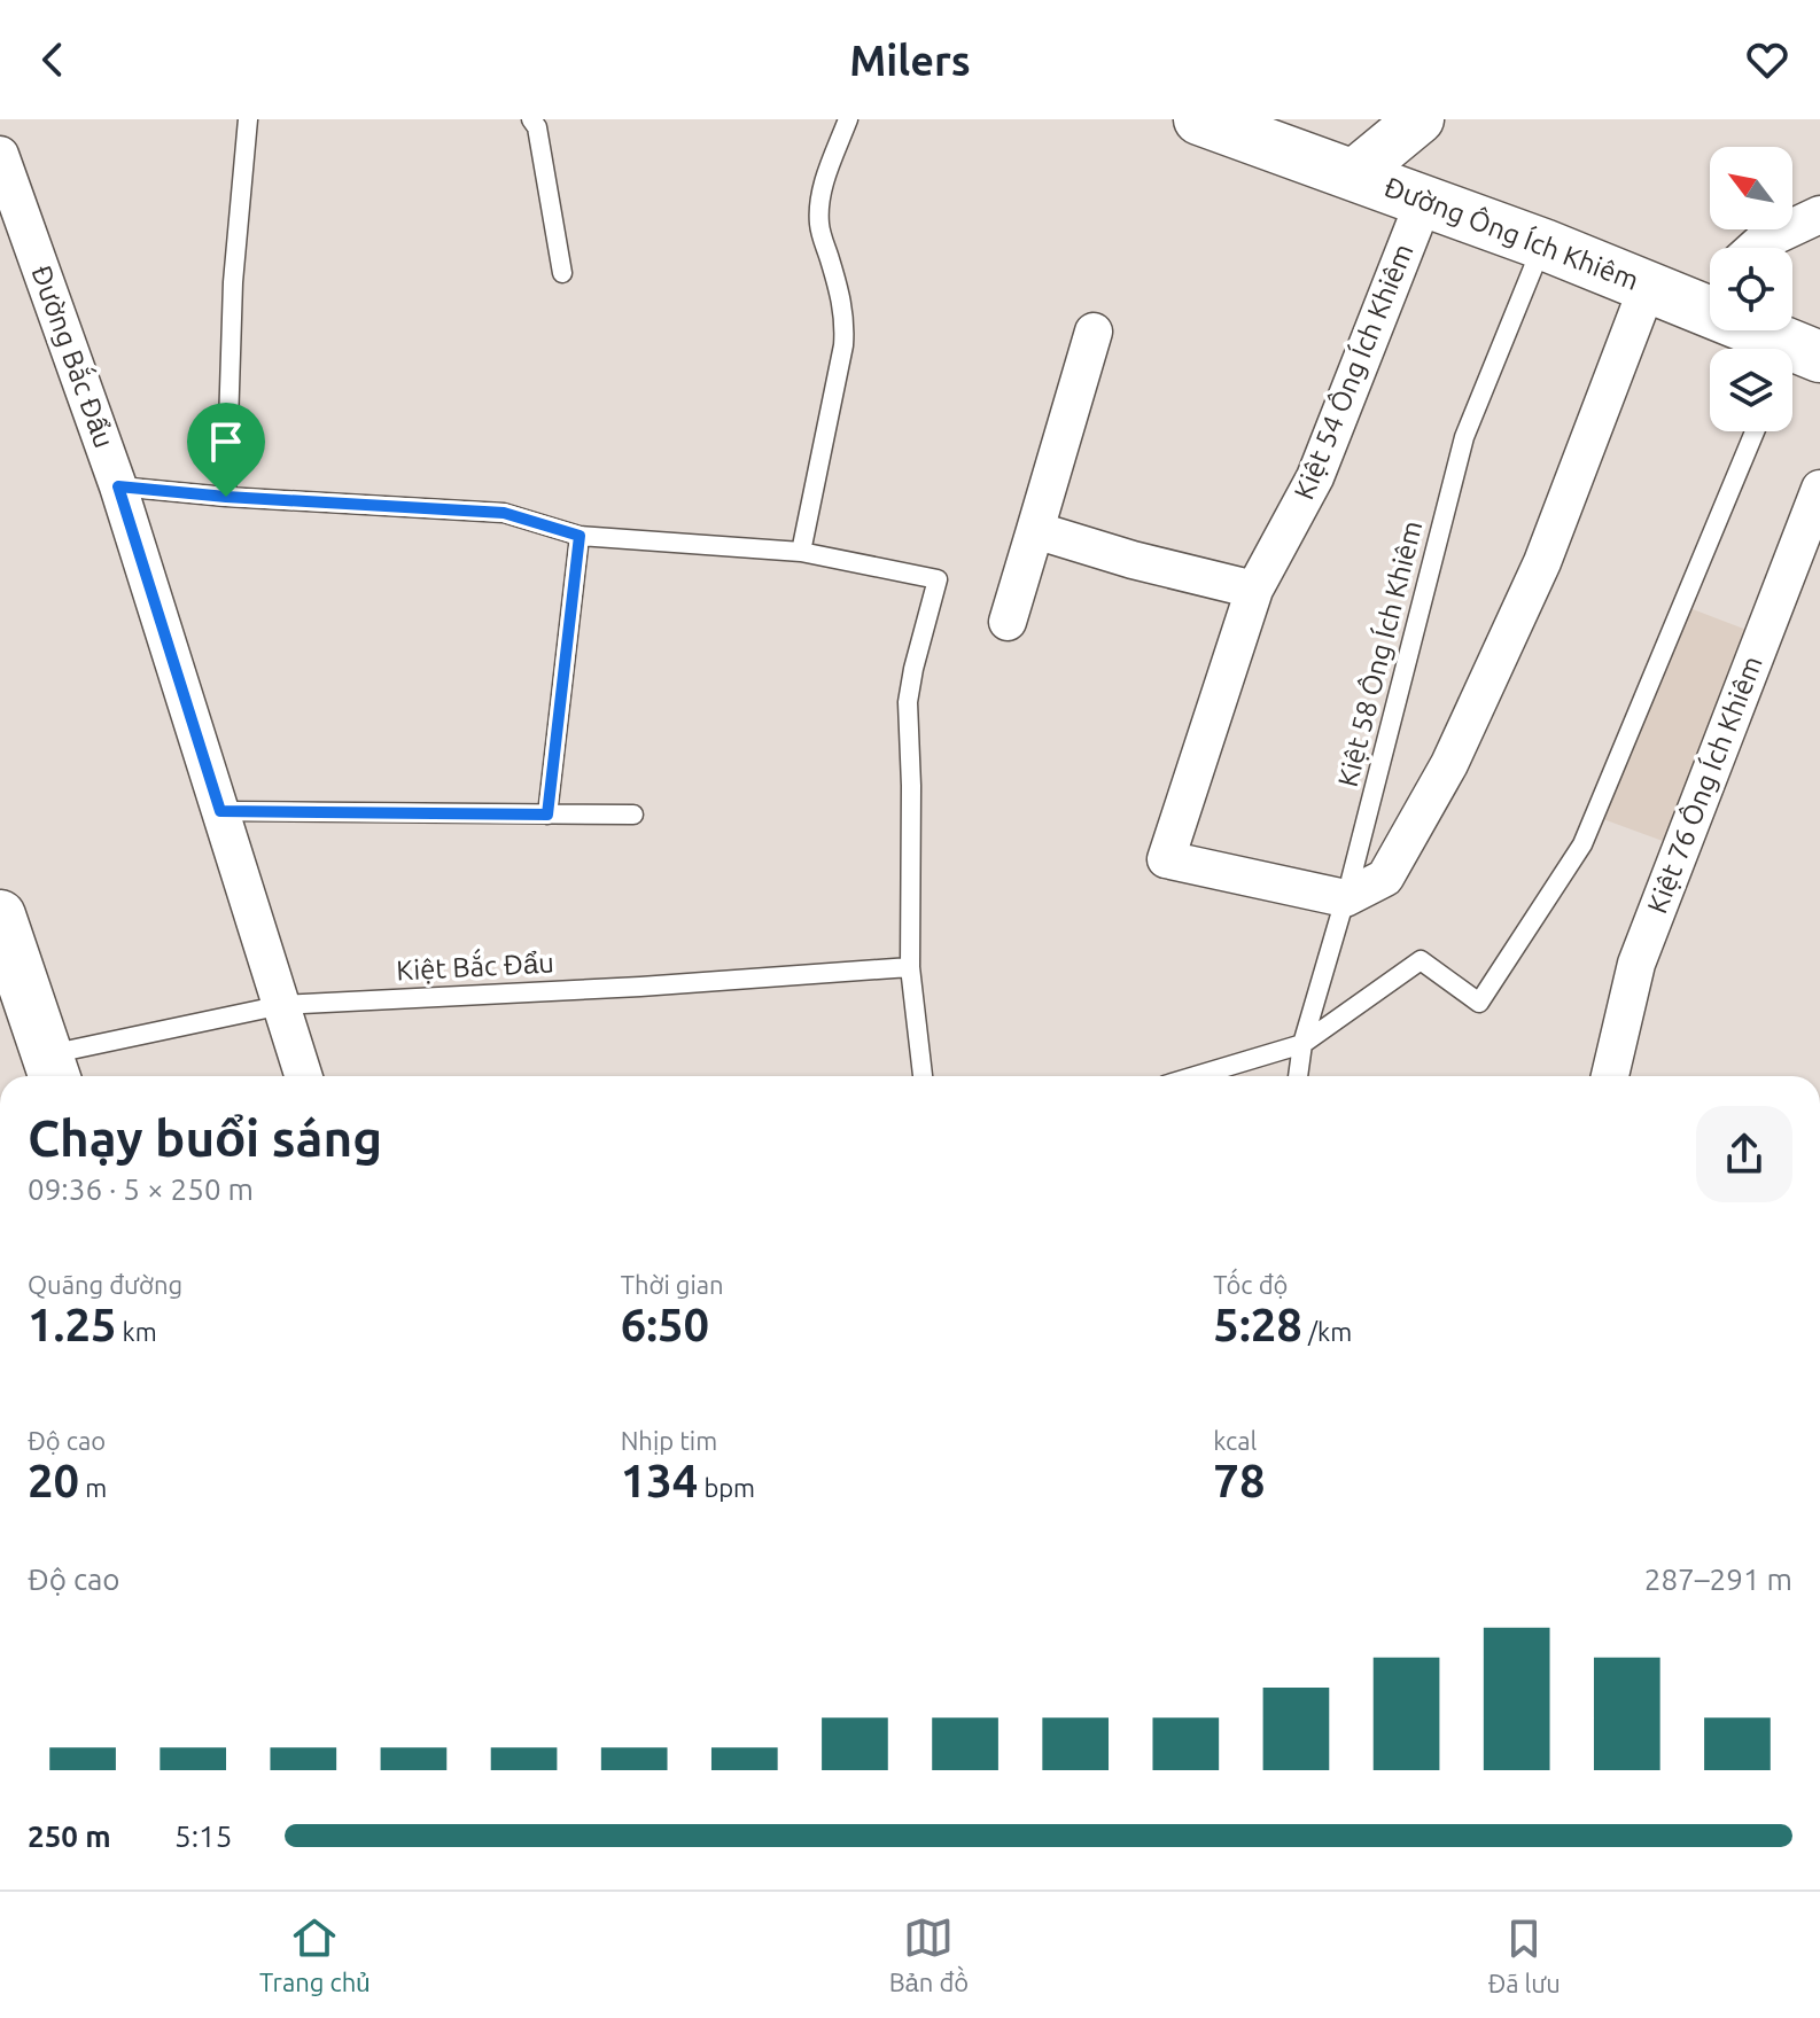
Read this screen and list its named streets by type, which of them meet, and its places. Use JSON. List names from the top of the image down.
{
  "streets": {
    "main road": ["Đường Ông Ích Khiêm"],
    "street": ["Đường Bắc Đẩu", "Kiệt 54 Ông Ích Khiêm", "Kiệt 76 Ông Ích Khiêm"],
    "lane": ["Kiệt 58 Ông Ích Khiêm", "Kiệt Bắc Đẩu"]
  },
  "crossings": [
    ["Đường Ông Ích Khiêm", "Kiệt 54 Ông Ích Khiêm"],
    ["Đường Ông Ích Khiêm", "Kiệt 58 Ông Ích Khiêm"],
    ["Đường Bắc Đẩu", "Kiệt Bắc Đẩu"],
    ["Kiệt 54 Ông Ích Khiêm", "Kiệt 58 Ông Ích Khiêm"]
  ],
  "north": "top left",
  "page": {
    "header": "Milers",
    "heading": ["Chạy buổi sáng", "09:36 · 5 × 250 m"],
    "stats": [
      ["Quãng đường", "1.25 km"],
      ["Thời gian", "6:50"],
      ["Tốc độ", "5:28 /km"],
      ["Độ cao", "20 m"],
      ["Nhịp tim", "134 bpm"],
      ["kcal", "78"]
    ],
    "chart": ["Độ cao", "287–291 m"],
    "list": [
      {
        "name": "250 m",
        "note": "5:15"
      }
    ],
    "tabs": ["Trang chủ", "Bản đồ", "Đã lưu"]
  }
}
